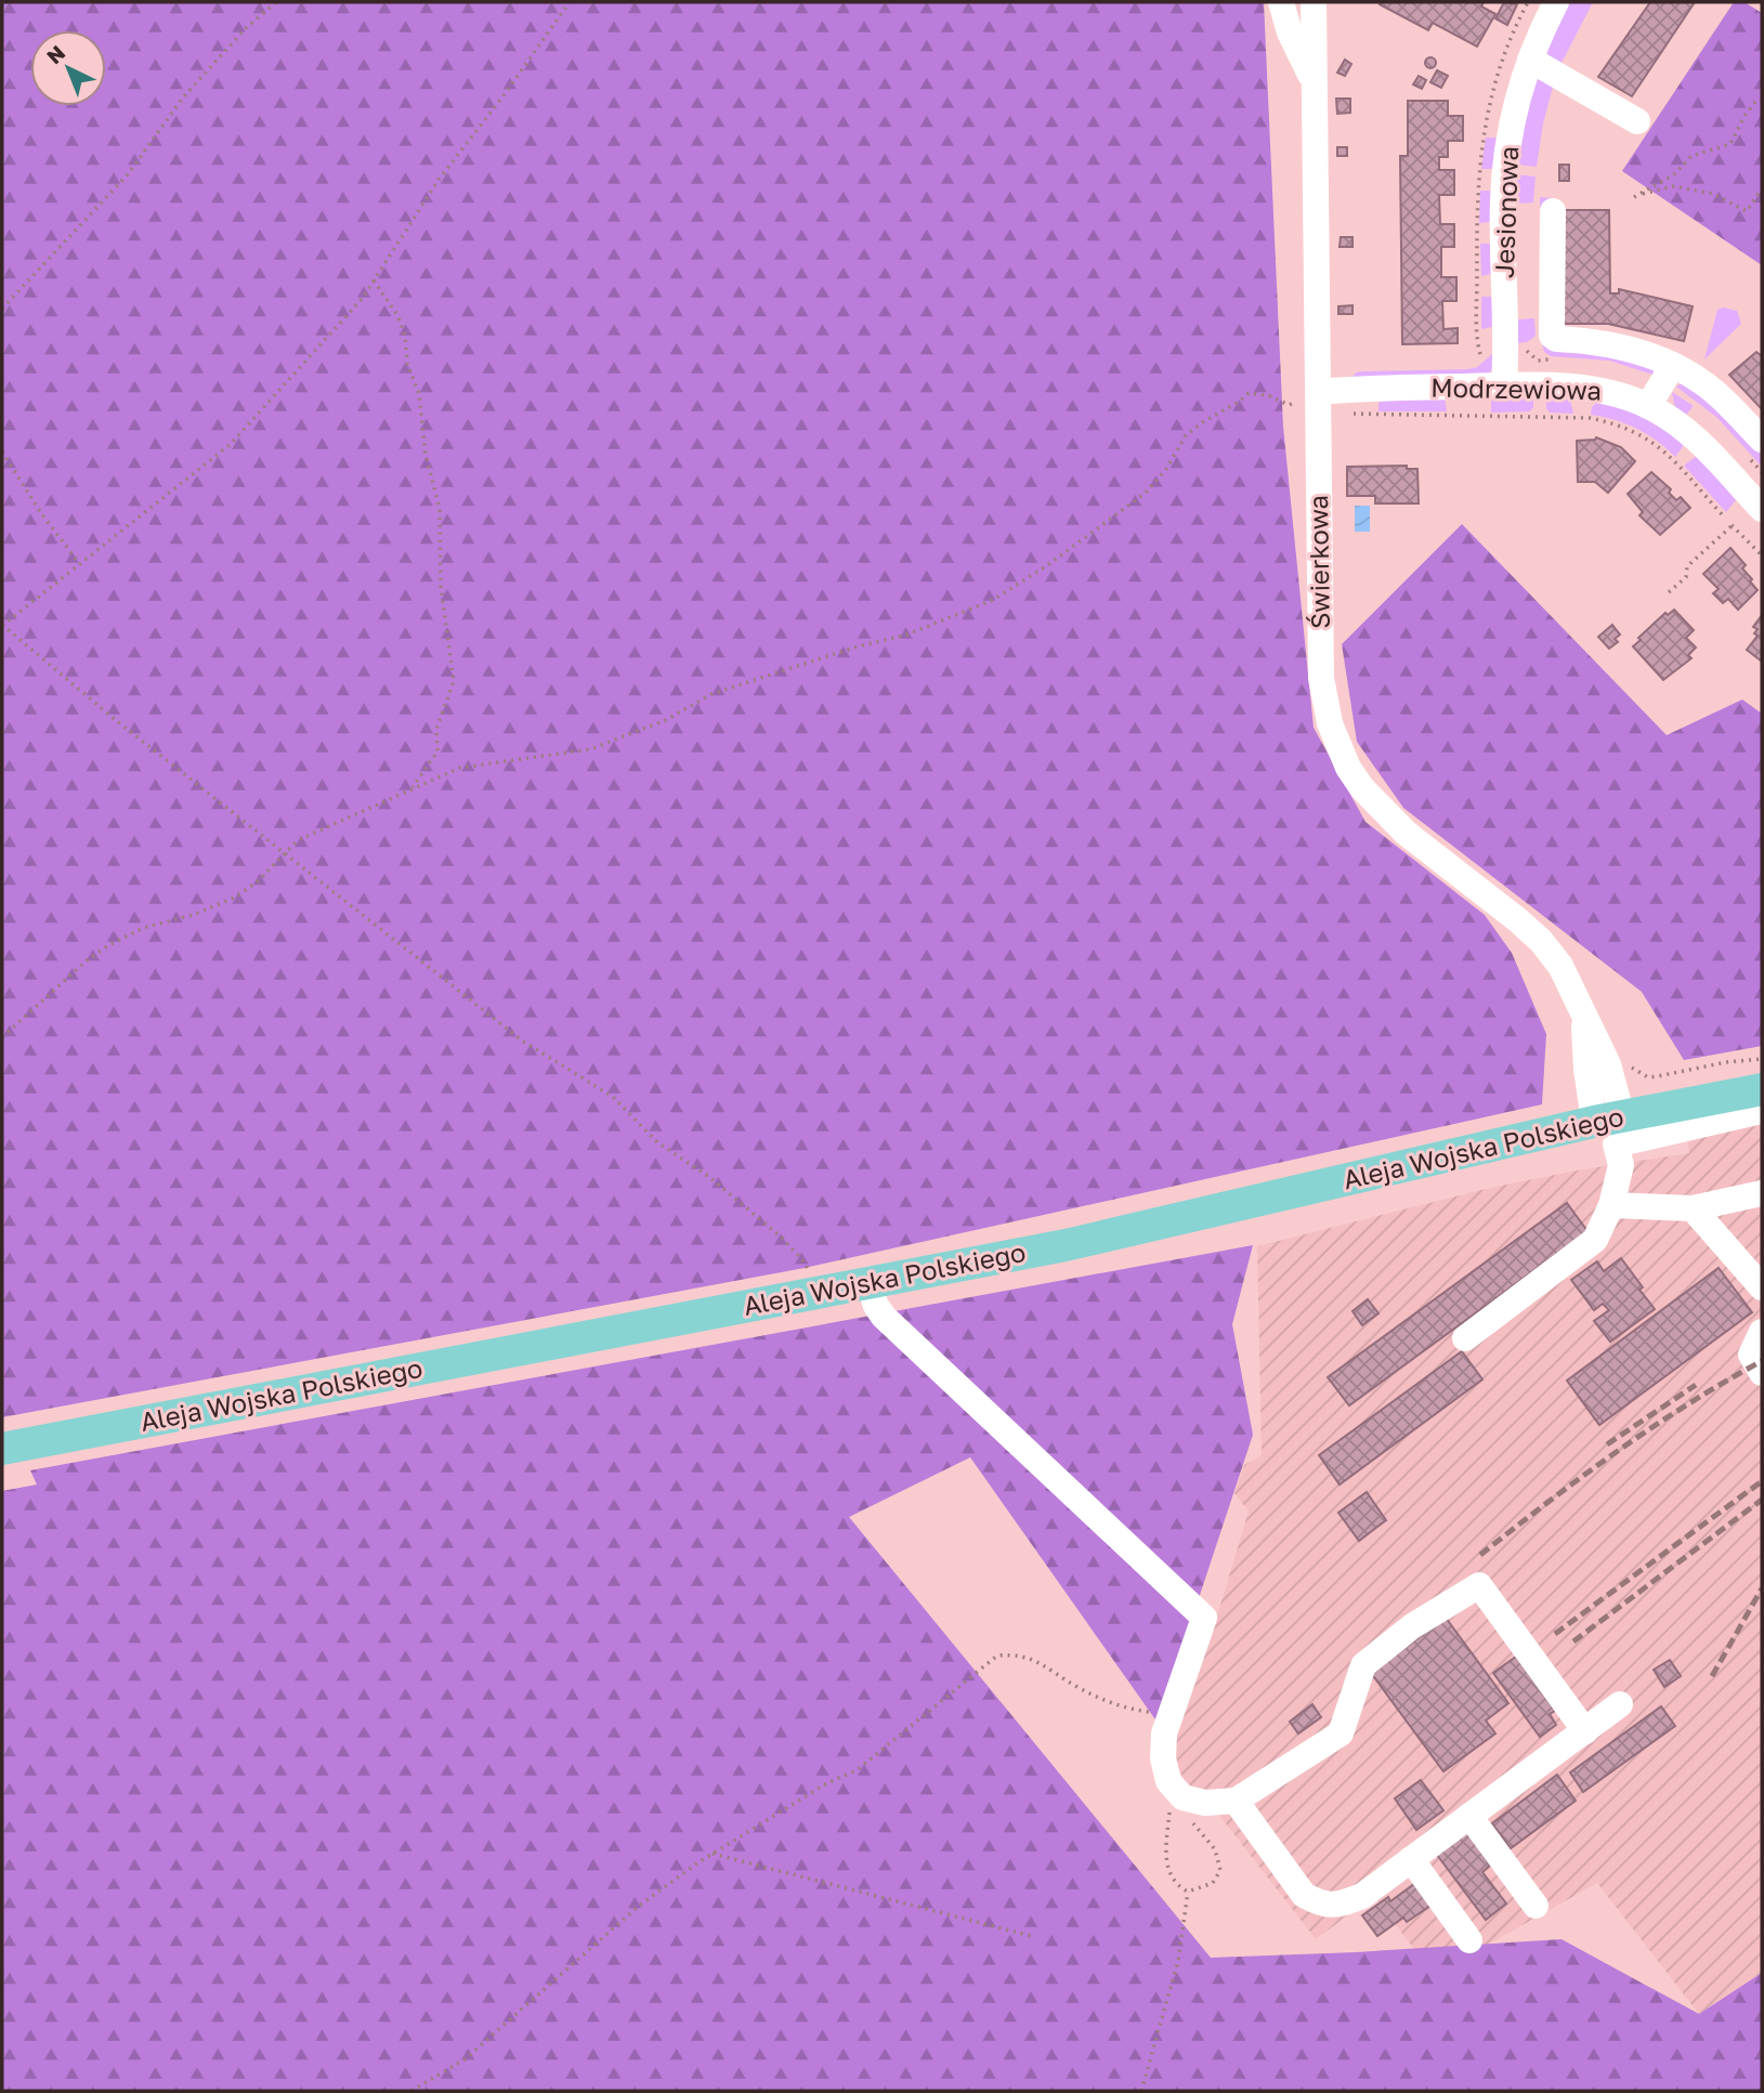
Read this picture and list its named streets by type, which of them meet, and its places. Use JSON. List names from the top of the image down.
{
  "streets": {
    "main road": ["Aleja Wojska Polskiego"],
    "street": ["Jesionowa", "Modrzewiowa", "Świerkowa"]
  },
  "crossings": [
    ["Jesionowa", "Modrzewiowa"],
    ["Modrzewiowa", "Świerkowa"],
    ["Świerkowa", "Aleja Wojska Polskiego"]
  ],
  "north": "top left"
}
